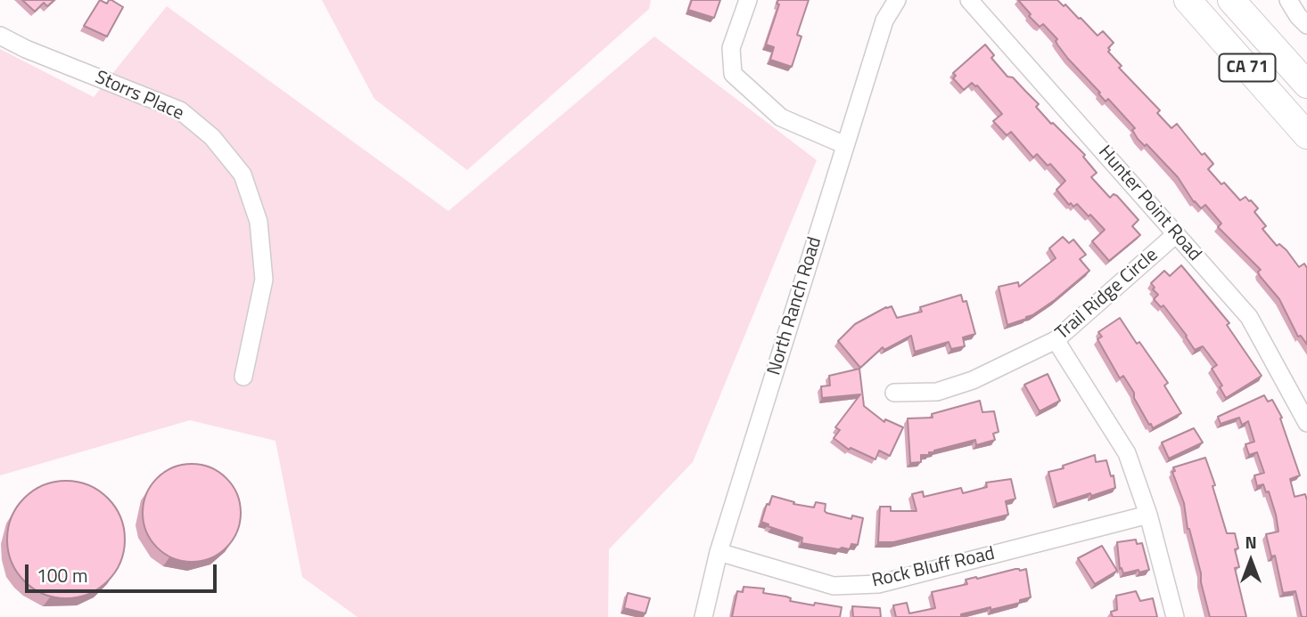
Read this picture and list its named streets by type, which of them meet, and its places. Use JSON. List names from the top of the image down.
{
  "streets": {
    "highway": ["CA 71"],
    "street": [
      "Storrs Place",
      "Hunter Point Road",
      "Trail Ridge Circle",
      "North Ranch Road",
      "Rock Bluff Road"
    ]
  },
  "crossings": [
    ["Hunter Point Road", "Trail Ridge Circle"],
    ["North Ranch Road", "Rock Bluff Road"]
  ],
  "scale_bar": "100 m",
  "north": "top"
}
